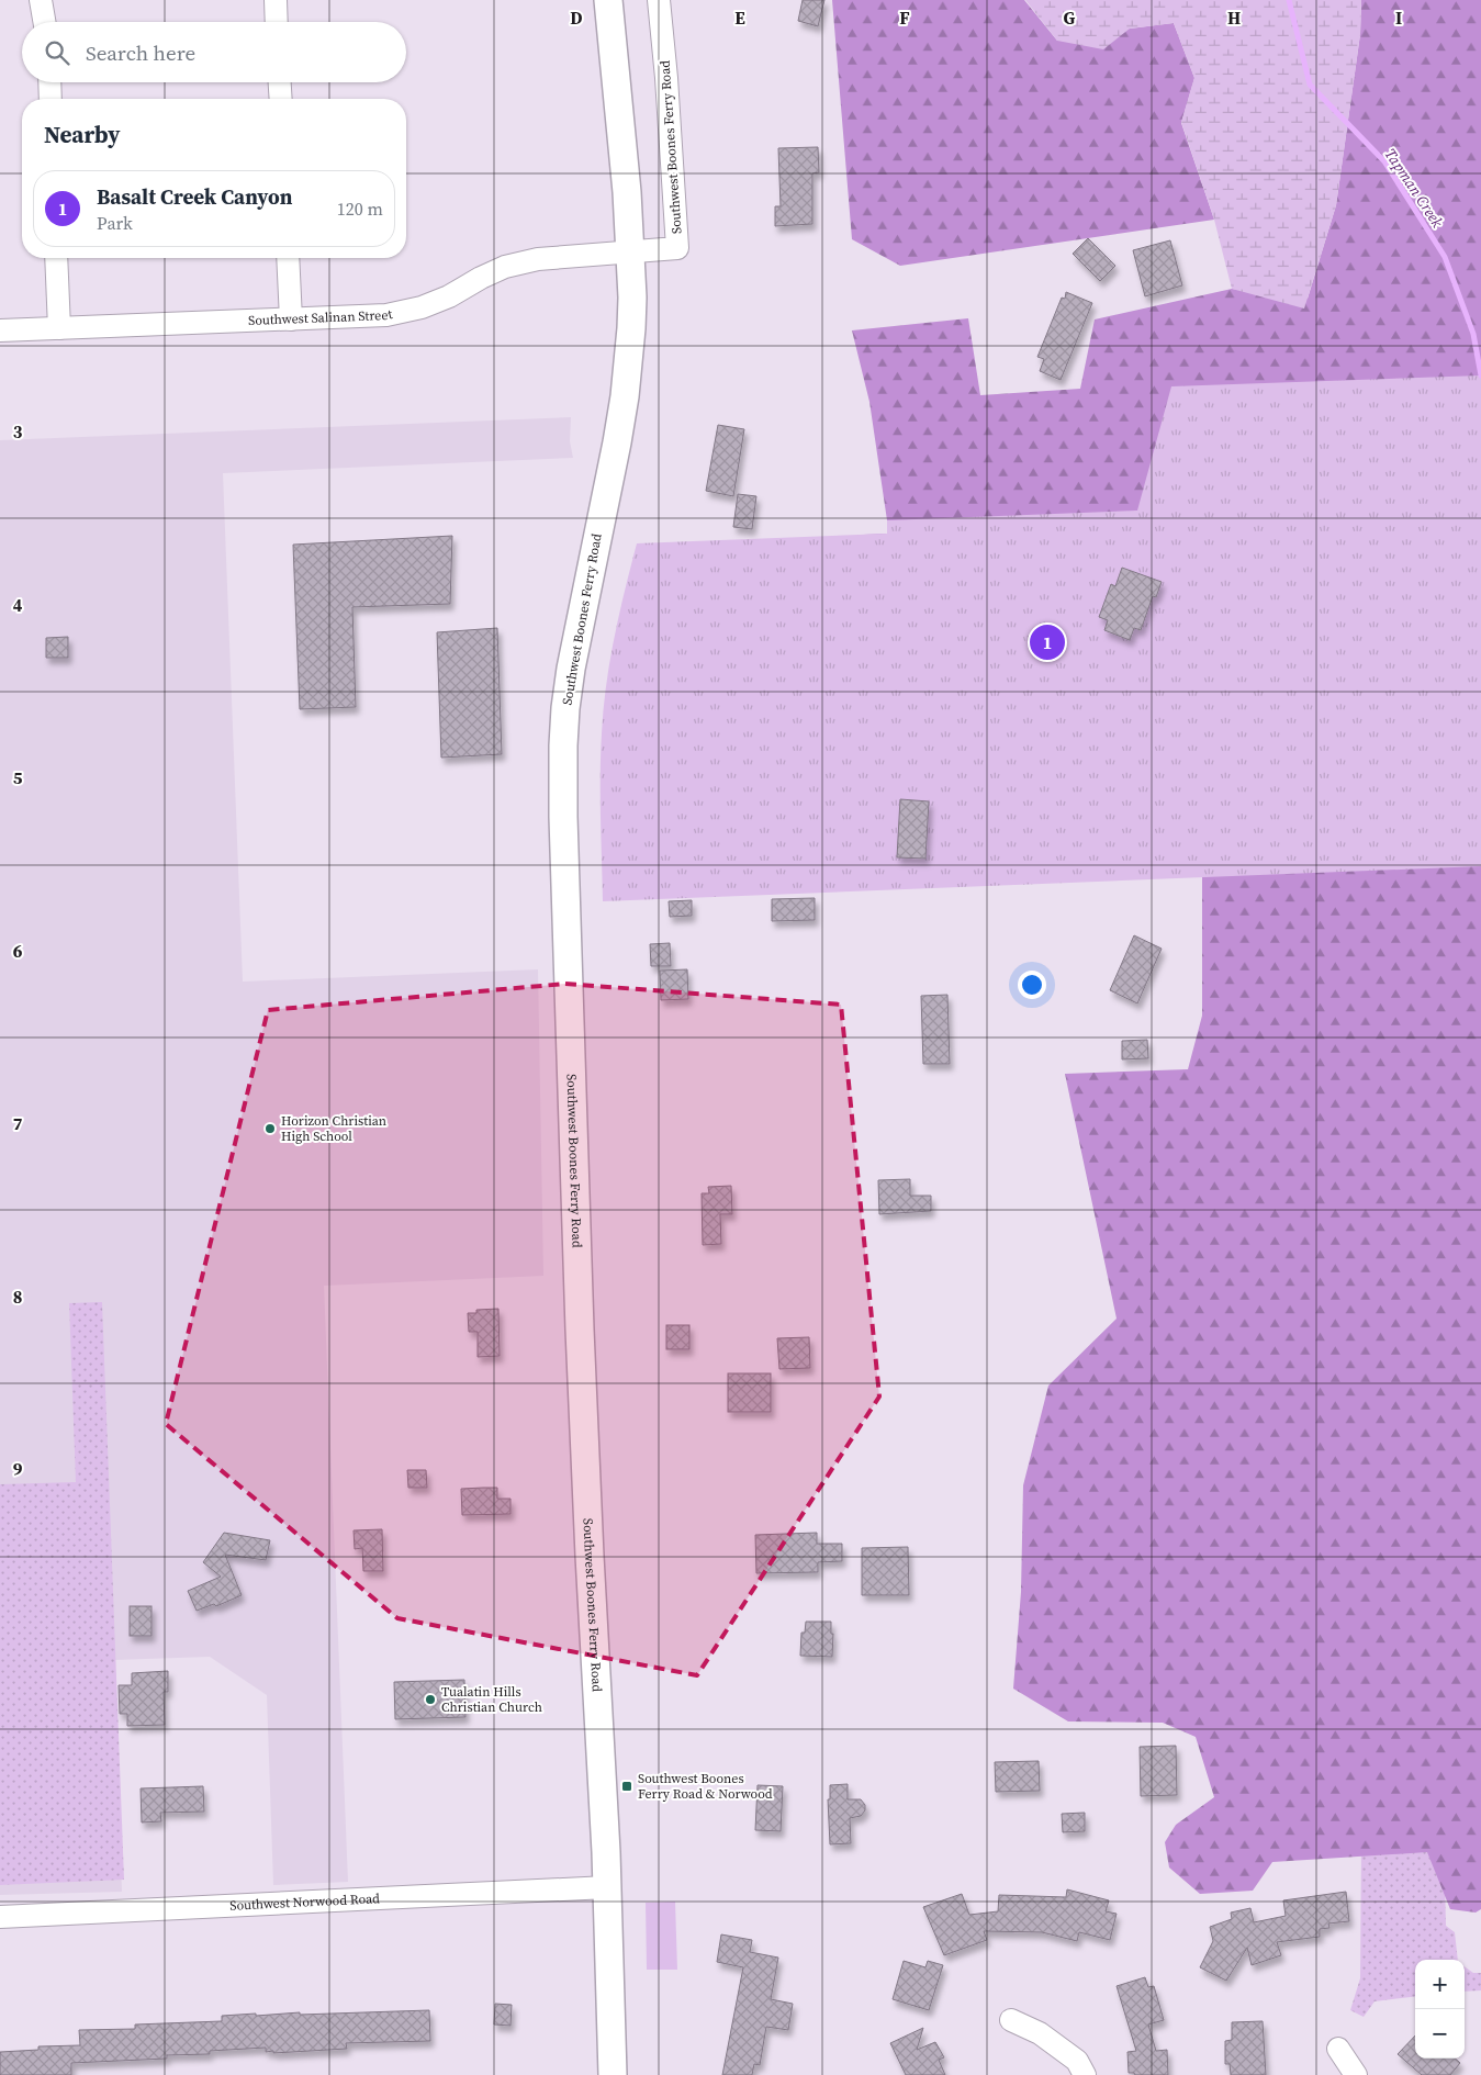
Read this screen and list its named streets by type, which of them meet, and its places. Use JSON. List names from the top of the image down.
{
  "streets": {
    "main road": ["Southwest Boones Ferry Road"],
    "street": ["Southwest Salinan Street", "Southwest Norwood Road"]
  },
  "crossings": [
    ["Southwest Boones Ferry Road", "Southwest Salinan Street"],
    ["Southwest Boones Ferry Road", "Southwest Norwood Road"]
  ],
  "water": ["Tapman Creek"],
  "places": {
    "other": ["Horizon Christian High School", "Tualatin Hills Christian Church"],
    "transit": ["Southwest Boones Ferry Road & Norwood"]
  },
  "page": {
    "search": "Search here",
    "heading": "Nearby",
    "list": [
      {
        "mark": "1",
        "name": "Basalt Creek Canyon",
        "note": "Park",
        "value": "120 m"
      }
    ],
    "pins": "1",
    "map_buttons": ["+", "−"]
  },
  "grid": {
    "columns": [
      "D",
      "E",
      "F",
      "G",
      "H",
      "I"
    ],
    "rows": [
      "3",
      "4",
      "5",
      "6",
      "7",
      "8",
      "9"
    ]
  }
}
